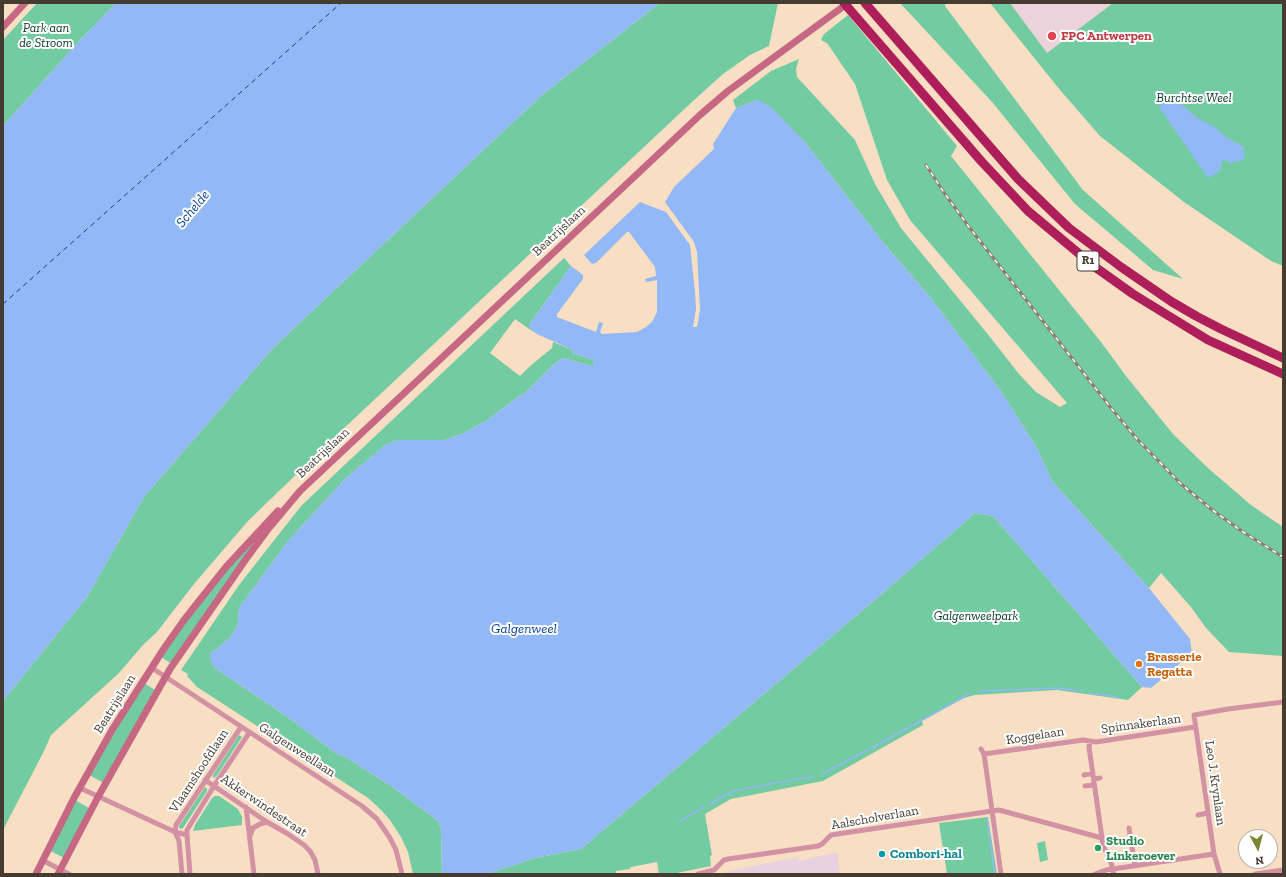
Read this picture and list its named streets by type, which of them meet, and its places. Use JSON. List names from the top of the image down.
{
  "streets": {
    "highway": ["R1"],
    "street": [
      "Beatrijslaan",
      "Spinnakerlaan",
      "Koggelaan",
      "Galgenweellaan",
      "Vlaamshoofdlaan",
      "Leo J. Krynlaan",
      "Akkerwindestraat",
      "Aalscholverlaan"
    ]
  },
  "crossings": [
    ["Beatrijslaan", "Galgenweellaan"],
    ["Spinnakerlaan", "Koggelaan"],
    ["Spinnakerlaan", "Leo J. Krynlaan"],
    ["Koggelaan", "Aalscholverlaan"],
    ["Galgenweellaan", "Vlaamshoofdlaan"],
    ["Vlaamshoofdlaan", "Akkerwindestraat"]
  ],
  "water": ["Schelde", "Galgenweel"],
  "parks": ["Park aan de Stroom", "Burchtse Weel", "Galgenweelpark"],
  "places": [
    "FPC Antwerpen",
    "Brasserie Regatta",
    "Studio Linkeroever",
    "Combori-hal"
  ],
  "north": "bottom"
}
